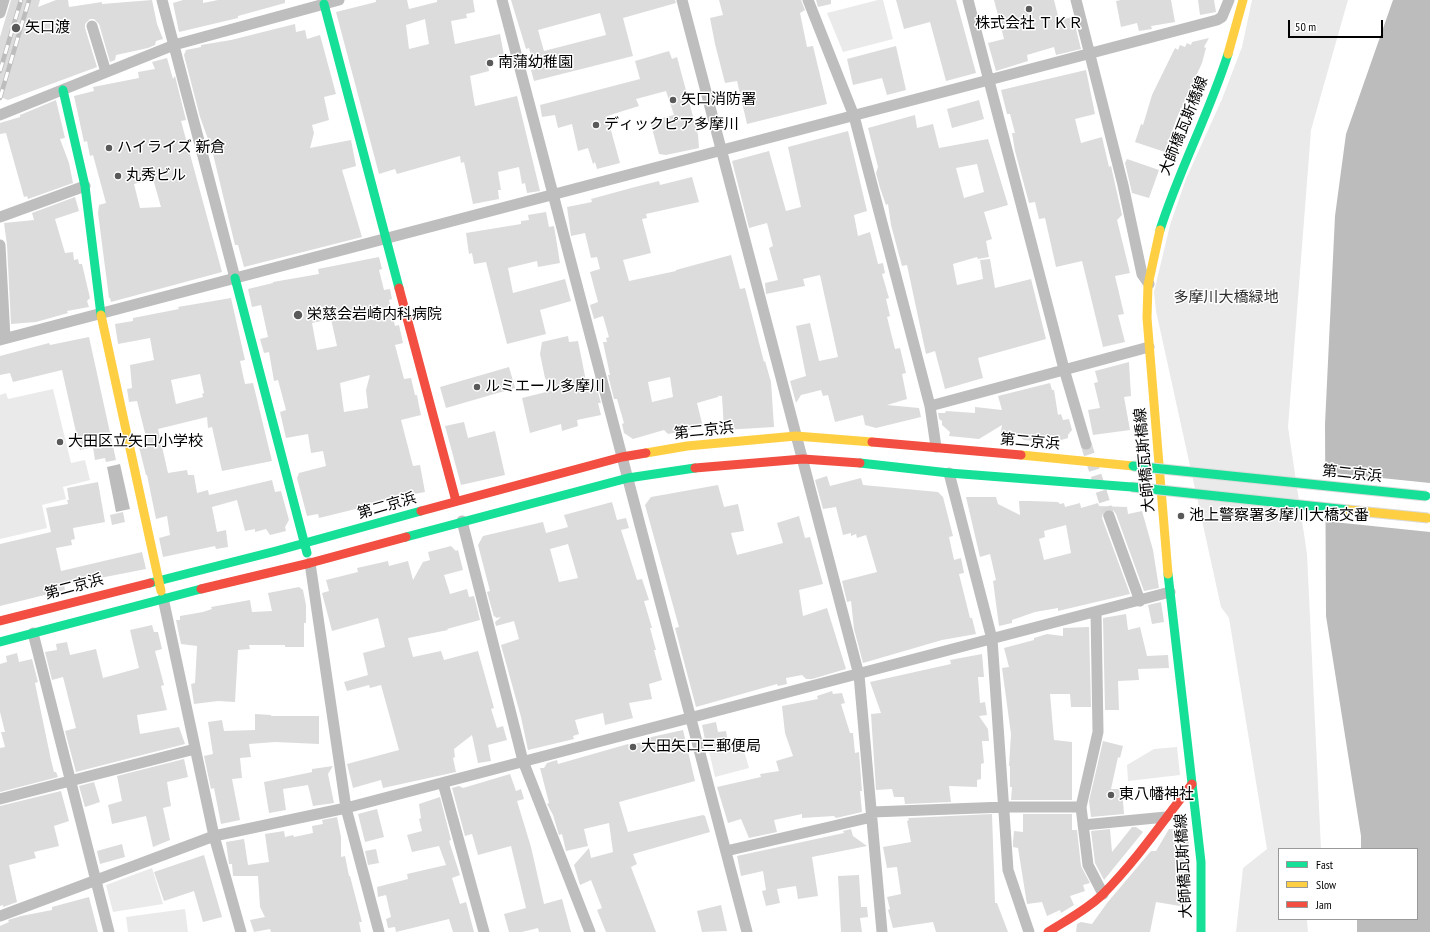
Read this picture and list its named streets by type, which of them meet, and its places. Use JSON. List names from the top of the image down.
{
  "streets": {
    "main road": ["大師橋瓦斯橋線", "第二京浜"]
  },
  "parks": ["多摩川大橋緑地"],
  "places": [
    "株式会社 ＴＫＲ",
    "矢口渡",
    "南蒲幼稚園",
    "矢口消防署",
    "ディックピア多摩川",
    "ハイライズ 新倉",
    "丸秀ビル",
    "栄慈会岩崎内科病院",
    "ルミエール多摩川",
    "大田区立矢口小学校",
    "池上警察署多摩川大橋交番",
    "大田矢口三郵便局",
    "東八幡神社"
  ],
  "legend": ["Fast", "Slow", "Jam"],
  "scale_bar": "50 m"
}
